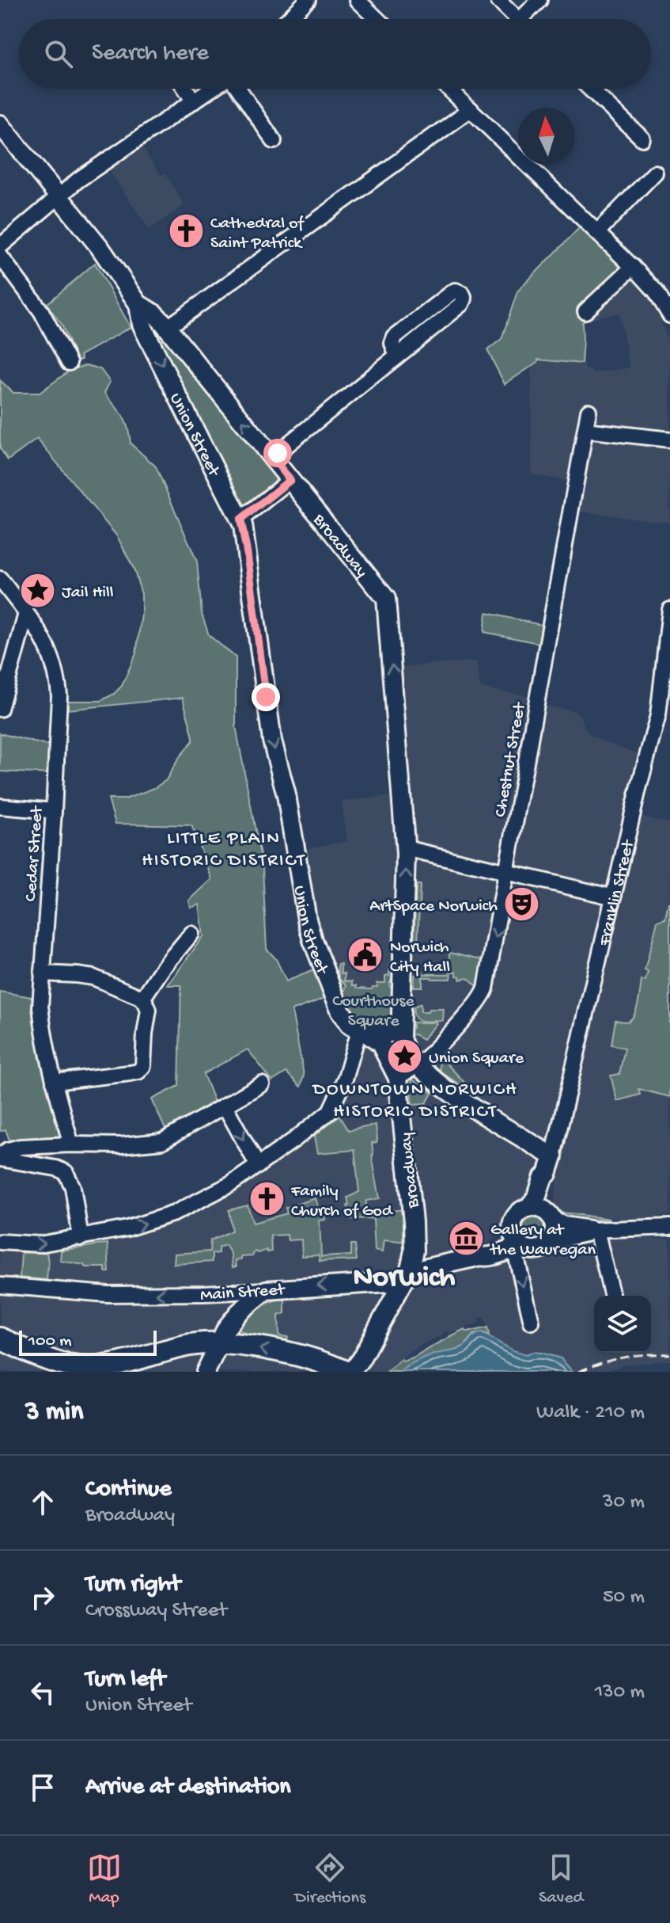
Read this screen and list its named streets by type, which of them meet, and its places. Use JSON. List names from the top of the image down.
{
  "streets": {
    "main road": [
      "Union Street",
      "Broadway",
      "Franklin Street",
      "Main Street"
    ],
    "street": ["Chestnut Street", "Cedar Street"]
  },
  "crossings": [
    ["Union Street", "Broadway"],
    ["Broadway", "Chestnut Street"],
    ["Broadway", "Main Street"],
    ["Franklin Street", "Main Street"]
  ],
  "one_way": ["Union Street", "Broadway", "Main Street"],
  "districts": ["LITTLE PLAIN HISTORIC DISTRICT", "DOWNTOWN NORWICH HISTORIC DISTRICT", "Norwich"],
  "parks": ["Courthouse Square"],
  "places": {
    "church": ["Cathedral of Saint Patrick", "Family Church of God"],
    "place": ["Jail Hill", "Union Square"],
    "theatre": ["ArtSpace Norwich"],
    "public building": ["Norwich City Hall"],
    "museum": ["Gallery at the Wauregan"]
  },
  "scale_bar": "100 m",
  "north": "top",
  "page": {
    "search": "Search here",
    "scale": "100 m",
    "heading": ["3 min", "Walk · 210 m"],
    "list": [
      ["Continue", "Broadway", "30 m"],
      ["Turn right", "Crossway Street", "50 m"],
      ["Turn left", "Union Street", "130 m"],
      "Arrive at destination"
    ],
    "nav": ["Map", "Directions", "Saved"]
  }
}
